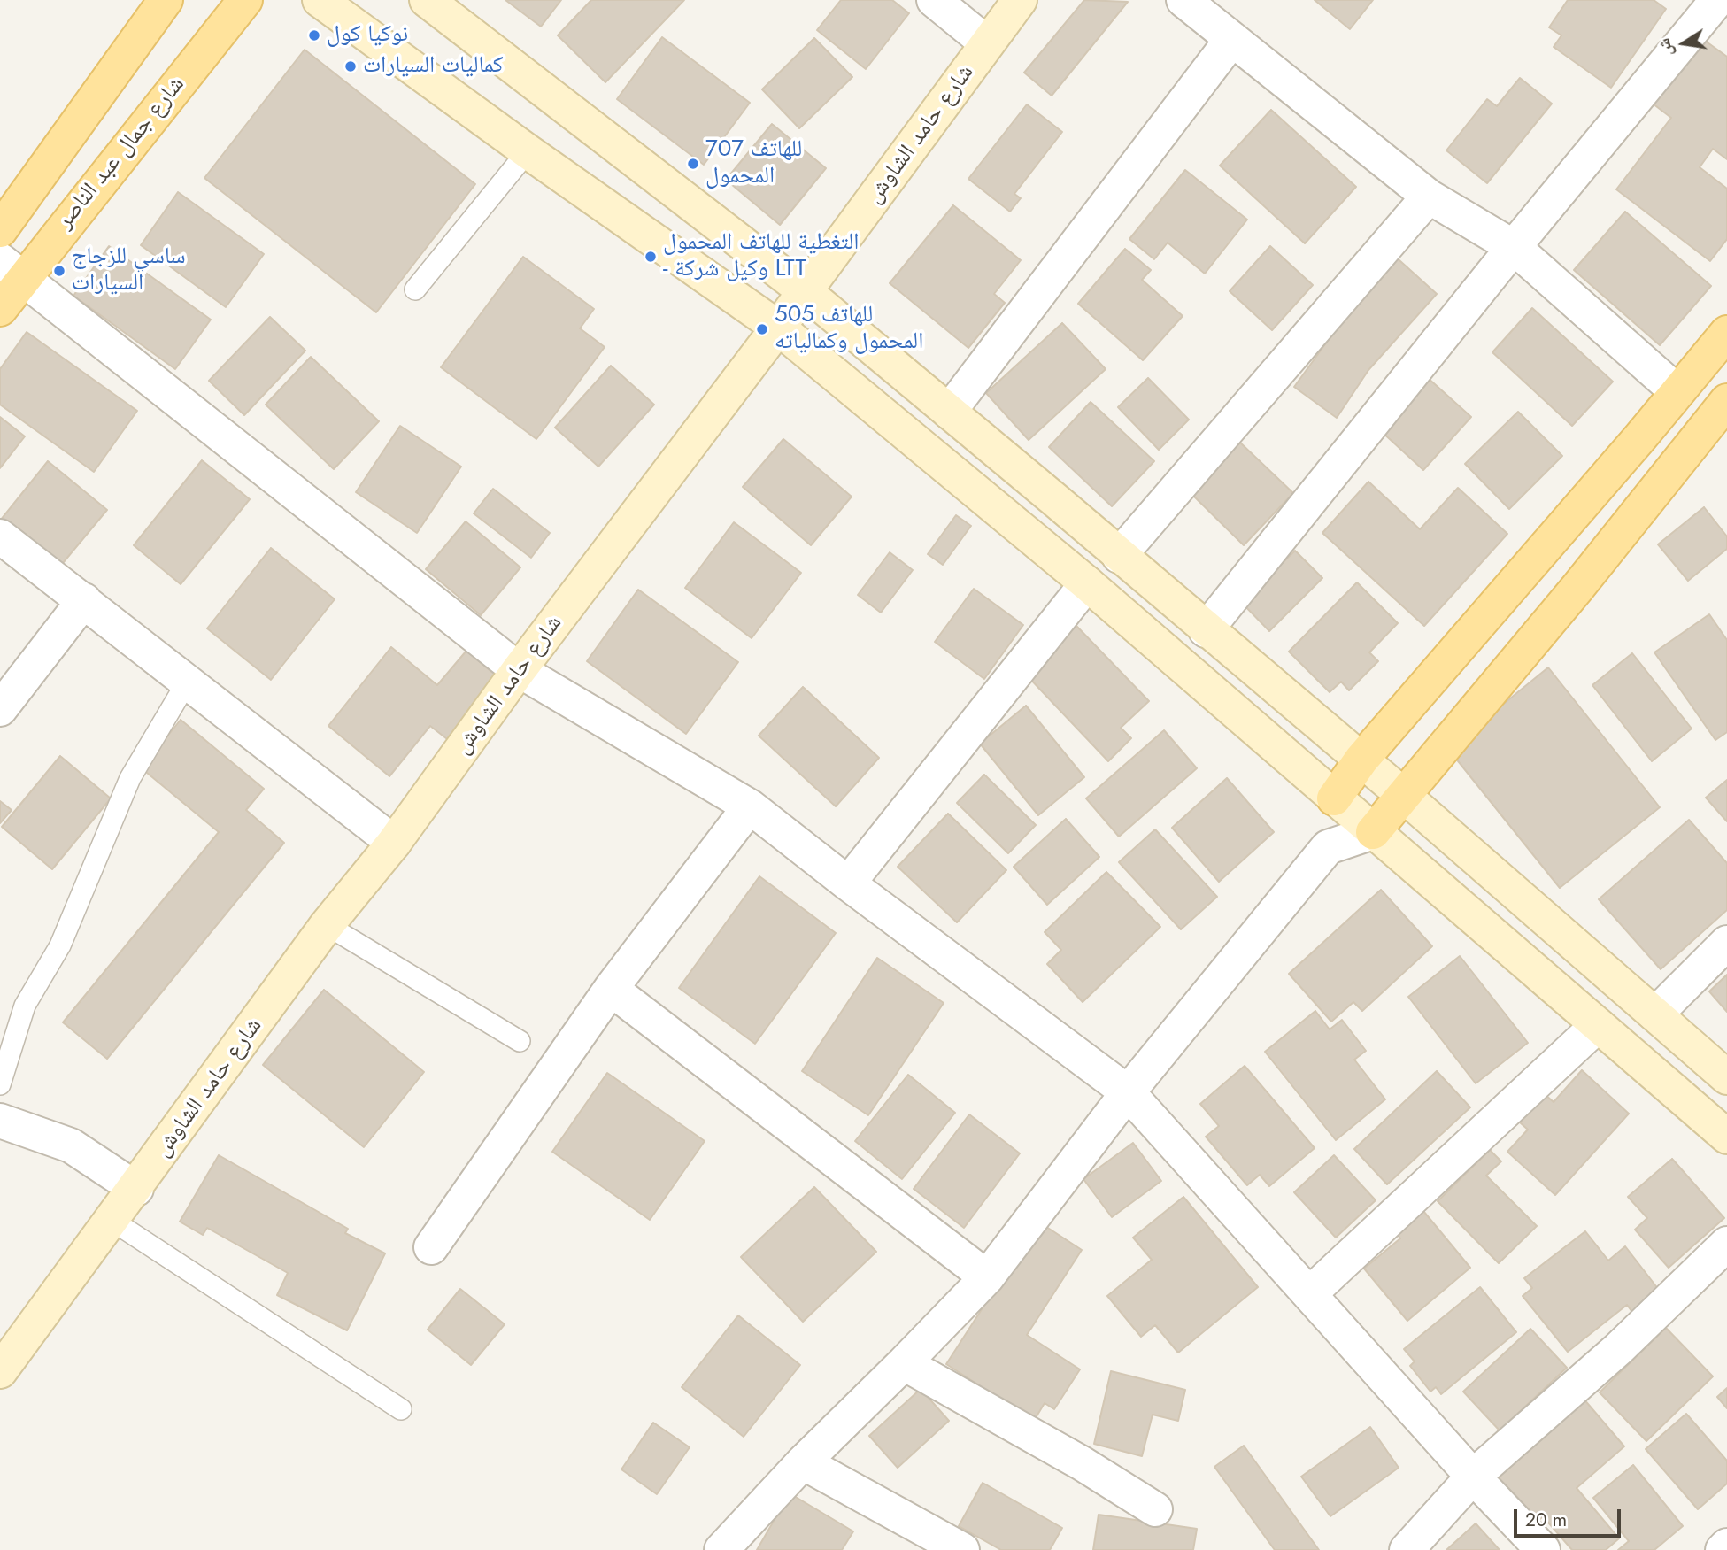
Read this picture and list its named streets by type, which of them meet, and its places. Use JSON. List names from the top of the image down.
{
  "streets": {
    "main road": ["شارع حامد الشاوش", "شارع جمال عبد الناصر"]
  },
  "places": [
    "نوكيا كول",
    "كماليات السيارات",
    "707 للهاتف المحمول",
    "التغطية للهاتف المحمول - وكيل شركة LTT",
    "ساسي للزجاج السيارات",
    "505 للهاتف المحمول وكمالياته"
  ],
  "scale_bar": "20 m",
  "north": "left"
}
